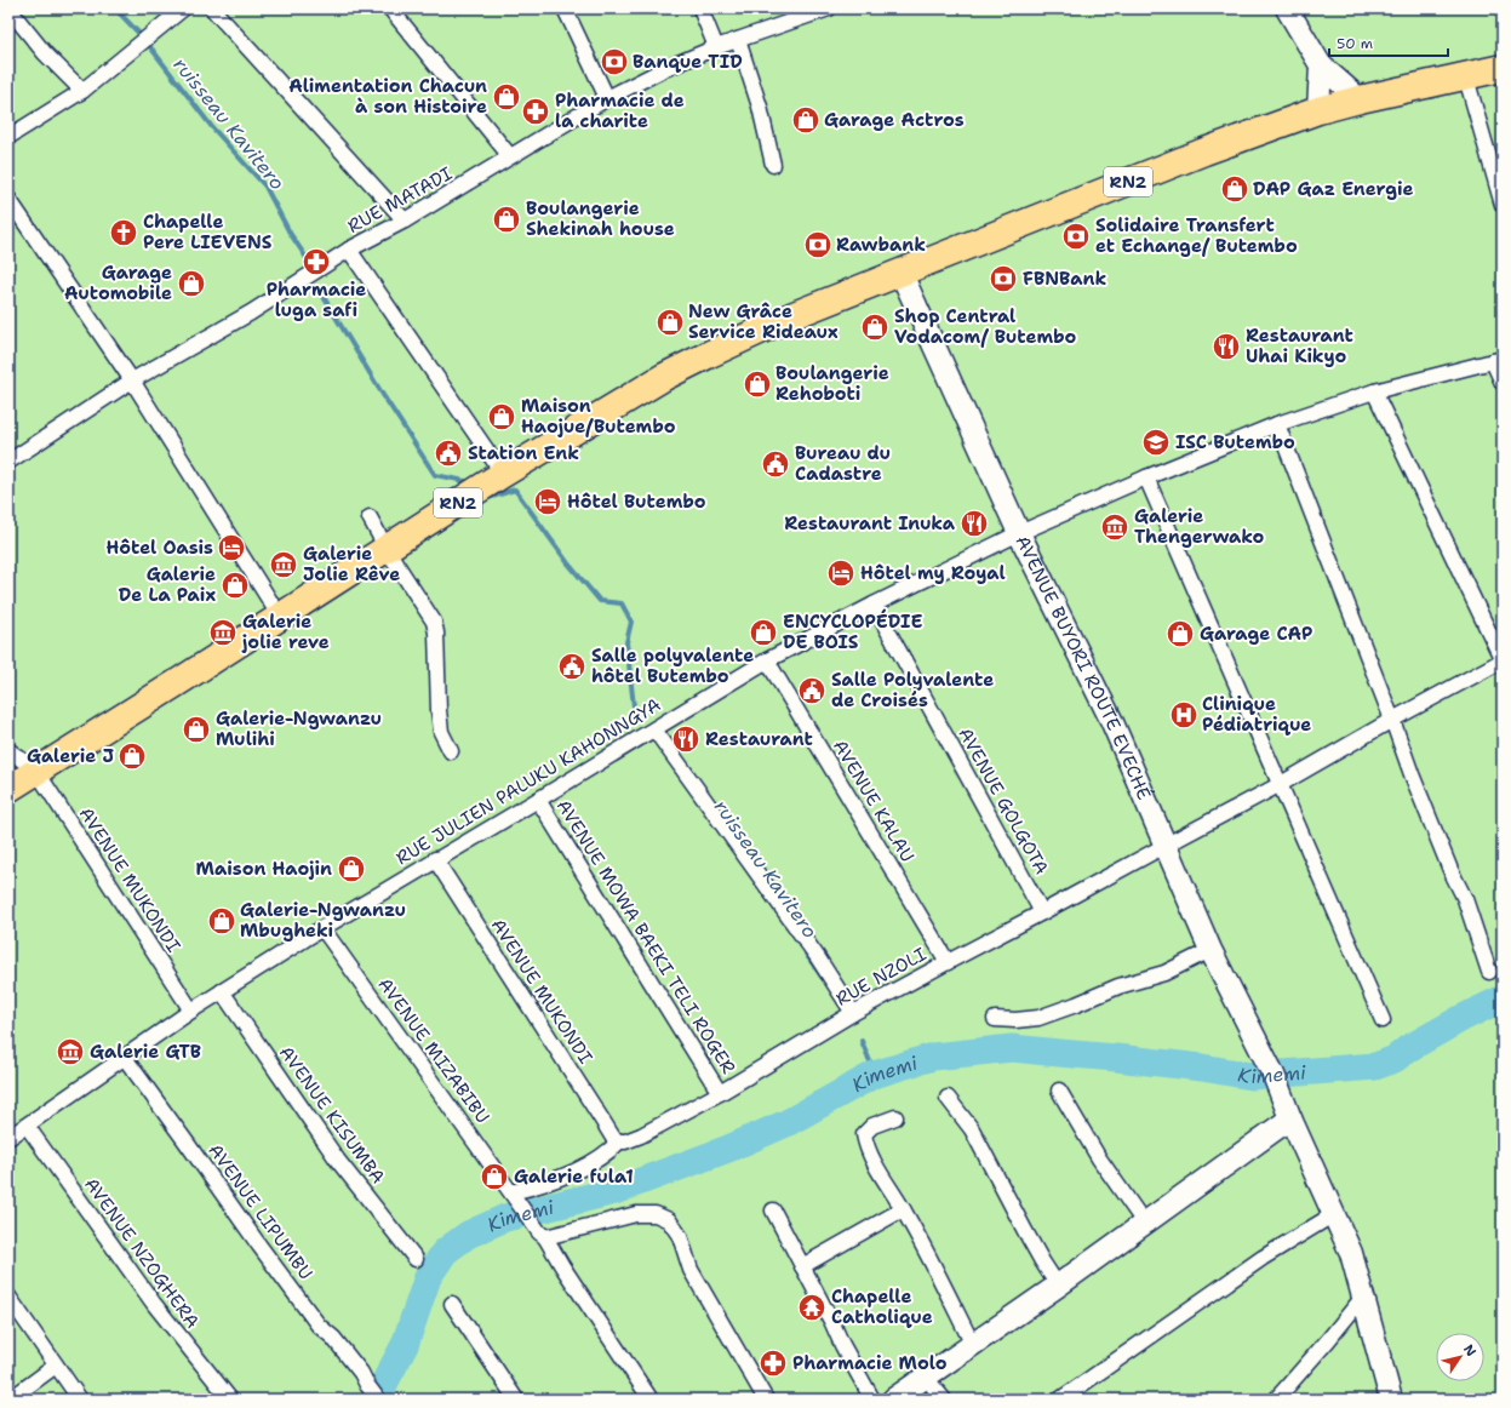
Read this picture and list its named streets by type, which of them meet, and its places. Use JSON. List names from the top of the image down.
{
  "streets": {
    "highway": ["RN2"],
    "street": [
      "RUE MATADI",
      "AVENUE BUYORI ROUTE EVECHÉ",
      "RUE JULIEN PALUKU KAHONNGYA",
      "AVENUE KALAU",
      "AVENUE GOLGOTA",
      "AVENUE MUKONDI",
      "AVENUE MOWA BAEKI TELI ROGER",
      "RUE NZOLI",
      "AVENUE MIZABIBU",
      "AVENUE KISUMBA",
      "AVENUE LIPUMBU",
      "AVENUE NZOGHERA"
    ]
  },
  "crossings": [
    ["RN2", "AVENUE BUYORI ROUTE EVECHÉ"],
    ["RN2", "AVENUE MUKONDI"],
    ["AVENUE BUYORI ROUTE EVECHÉ", "RUE JULIEN PALUKU KAHONNGYA"],
    ["AVENUE BUYORI ROUTE EVECHÉ", "RUE NZOLI"],
    ["RUE JULIEN PALUKU KAHONNGYA", "AVENUE KALAU"],
    ["RUE JULIEN PALUKU KAHONNGYA", "AVENUE GOLGOTA"],
    ["RUE JULIEN PALUKU KAHONNGYA", "AVENUE MUKONDI"],
    ["RUE JULIEN PALUKU KAHONNGYA", "AVENUE MOWA BAEKI TELI ROGER"],
    ["RUE JULIEN PALUKU KAHONNGYA", "AVENUE MIZABIBU"],
    ["RUE JULIEN PALUKU KAHONNGYA", "AVENUE KISUMBA"],
    ["RUE JULIEN PALUKU KAHONNGYA", "AVENUE LIPUMBU"],
    ["RUE JULIEN PALUKU KAHONNGYA", "AVENUE NZOGHERA"],
    ["AVENUE KALAU", "RUE NZOLI"],
    ["AVENUE GOLGOTA", "RUE NZOLI"],
    ["AVENUE MUKONDI", "RUE NZOLI"],
    ["AVENUE MOWA BAEKI TELI ROGER", "RUE NZOLI"]
  ],
  "water": ["ruisseau Kavitero", "Kimemi"],
  "places": {
    "bank": [
      "Banque TID",
      "Solidaire Transfert et Echange/ Butembo",
      "Rawbank",
      "FBNBank"
    ],
    "shop": [
      "Alimentation Chacun à son Histoire",
      "Garage Actros",
      "DAP Gaz Energie",
      "Boulangerie Shekinah house",
      "Garage Automobile",
      "New Grâce Service Rideaux",
      "Shop Central Vodacom/ Butembo",
      "Boulangerie Rehoboti",
      "Maison Haojue/Butembo",
      "Galerie De La Paix",
      "ENCYCLOPÉDIE DE BOIS",
      "Garage CAP",
      "Galerie-Ngwanzu Mulihi",
      "Galerie J",
      "Maison Haojin",
      "Galerie-Ngwanzu Mbugheki",
      "Galerie fula1"
    ],
    "pharmacy": ["Pharmacie de la charite", "Pharmacie luga safi", "Pharmacie Molo"],
    "church": ["Chapelle Pere LIEVENS"],
    "restaurant": ["Restaurant Uhai Kikyo", "Restaurant Inuka", "Restaurant"],
    "school or university": ["ISC Butembo"],
    "public building": [
      "Station Enk",
      "Bureau du Cadastre",
      "Salle polyvalente hôtel Butembo",
      "Salle Polyvalente de Croisés"
    ],
    "hotel": ["Hôtel Butembo", "Hôtel Oasis", "Hôtel my Royal"],
    "museum": [
      "Galerie Thengerwako",
      "Galerie Jolie Rêve",
      "Galerie jolie reve",
      "Galerie GTB"
    ],
    "hospital": ["Clinique Pédiatrique"],
    "temple": ["Chapelle Catholique"]
  },
  "scale_bar": "50 m",
  "north": "top right"
}
